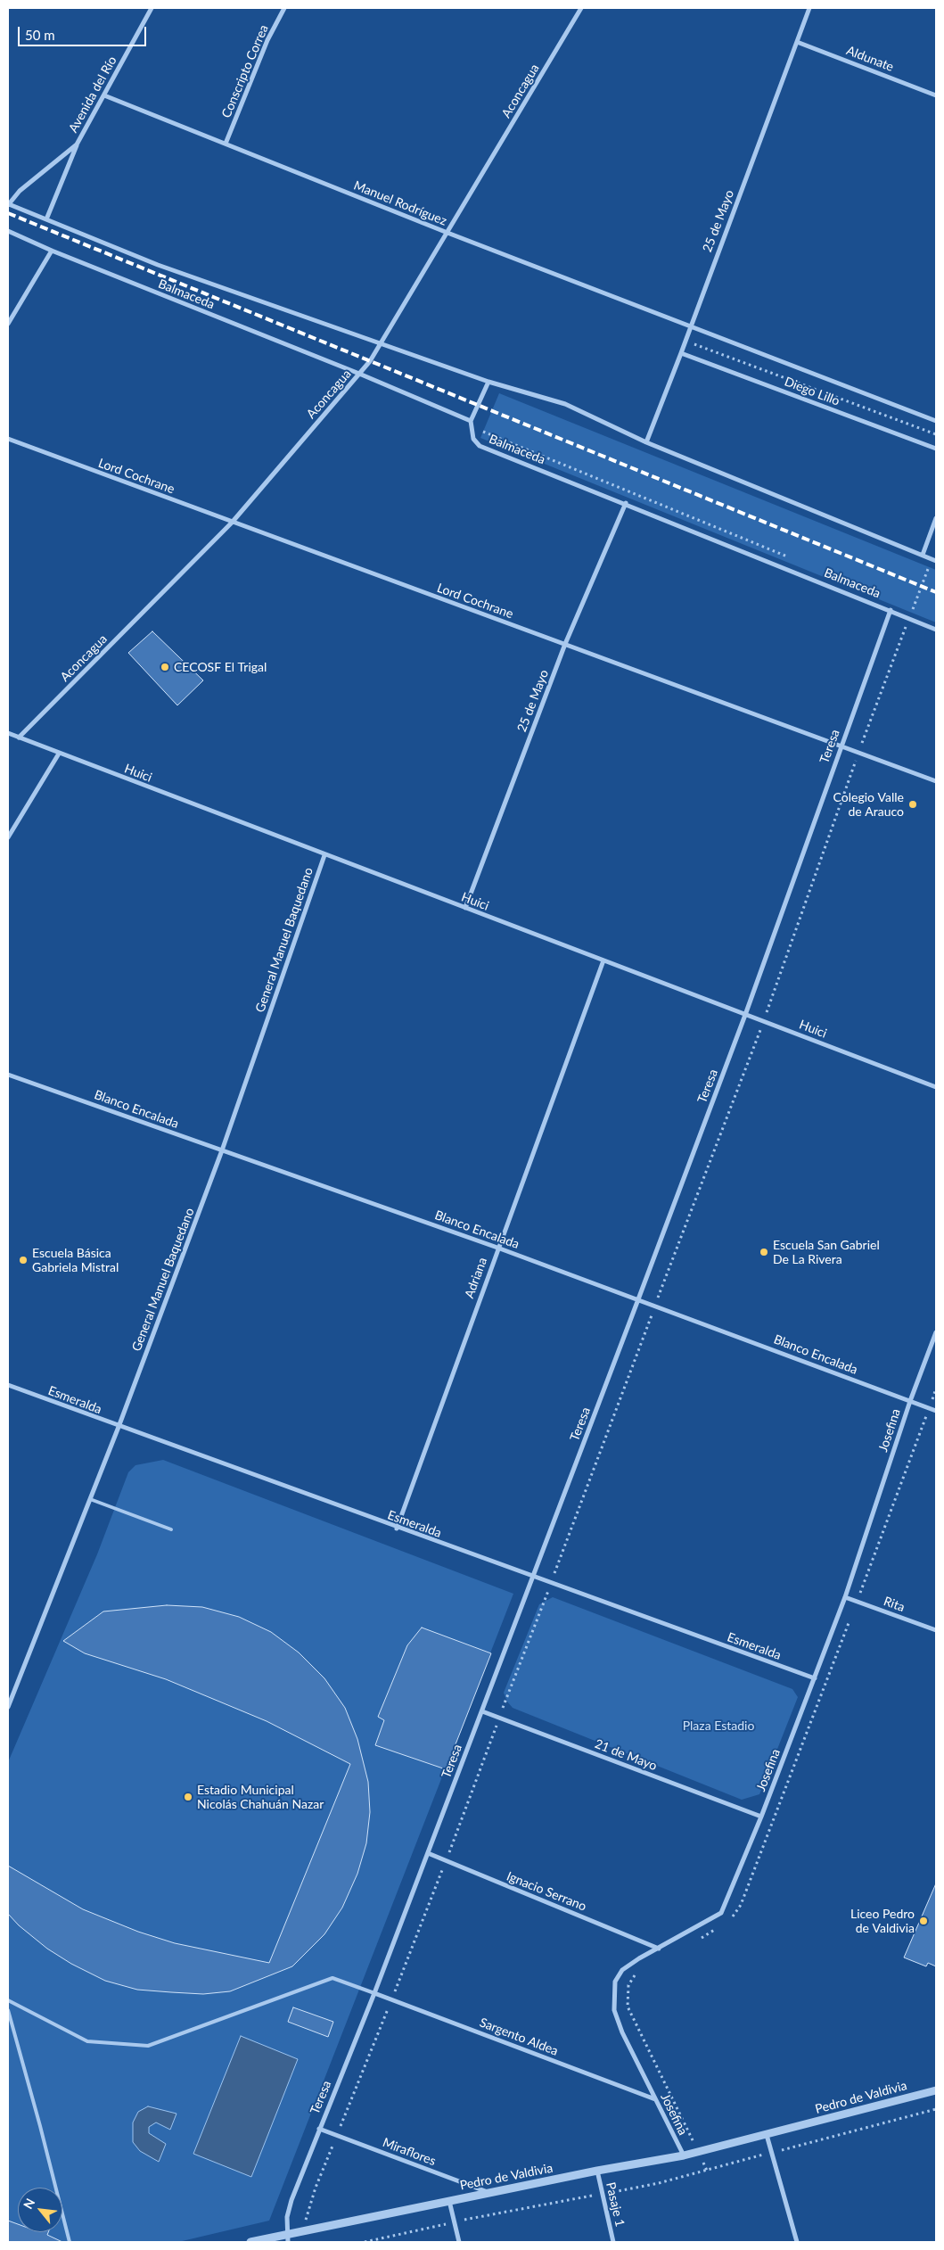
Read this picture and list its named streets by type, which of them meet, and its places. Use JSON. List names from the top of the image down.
{
  "streets": {
    "street": [
      "Aldunate",
      "Conscripto Correa",
      "Aconcagua",
      "Avenida del Río",
      "Manuel Rodríguez",
      "25 de Mayo",
      "Balmaceda",
      "Diego Lillo",
      "Lord Cochrane",
      "Teresa",
      "Huici",
      "General Manuel Baquedano",
      "Blanco Encalada",
      "Adriana",
      "Esmeralda",
      "Josefina",
      "Rita",
      "21 de Mayo",
      "Ignacio Serrano",
      "Sargento Aldea",
      "Pedro de Valdivia",
      "Miraflores",
      "Pasaje 1"
    ]
  },
  "crossings": [
    ["Aldunate", "25 de Mayo"],
    ["Conscripto Correa", "Manuel Rodríguez"],
    ["Aconcagua", "Manuel Rodríguez"],
    ["Aconcagua", "Balmaceda"],
    ["Aconcagua", "Lord Cochrane"],
    ["Aconcagua", "Huici"],
    ["Avenida del Río", "Manuel Rodríguez"],
    ["Avenida del Río", "Balmaceda"],
    ["Manuel Rodríguez", "25 de Mayo"],
    ["Manuel Rodríguez", "Diego Lillo"],
    ["25 de Mayo", "Balmaceda"],
    ["25 de Mayo", "Diego Lillo"],
    ["25 de Mayo", "Lord Cochrane"],
    ["25 de Mayo", "Huici"],
    ["Balmaceda", "Teresa"],
    ["Lord Cochrane", "Teresa"],
    ["Teresa", "Huici"],
    ["Teresa", "Blanco Encalada"],
    ["Teresa", "Esmeralda"],
    ["Teresa", "21 de Mayo"],
    ["Teresa", "Ignacio Serrano"],
    ["Teresa", "Sargento Aldea"],
    ["Teresa", "Pedro de Valdivia"],
    ["Teresa", "Miraflores"],
    ["Huici", "General Manuel Baquedano"],
    ["Huici", "Adriana"],
    ["General Manuel Baquedano", "Blanco Encalada"],
    ["General Manuel Baquedano", "Esmeralda"],
    ["Blanco Encalada", "Adriana"],
    ["Blanco Encalada", "Josefina"],
    ["Adriana", "Esmeralda"],
    ["Esmeralda", "Josefina"],
    ["Josefina", "Rita"],
    ["Josefina", "21 de Mayo"],
    ["Josefina", "Ignacio Serrano"],
    ["Josefina", "Sargento Aldea"],
    ["Josefina", "Pedro de Valdivia"],
    ["Pedro de Valdivia", "Miraflores"],
    ["Pedro de Valdivia", "Pasaje 1"]
  ],
  "parks": ["Plaza Estadio"],
  "places": [
    "CECOSF El Trigal",
    "Colegio Valle de Arauco",
    "Escuela San Gabriel De La Rivera",
    "Escuela Básica Gabriela Mistral",
    "Estadio Municipal Nicolás Chahuán Nazar",
    "Liceo Pedro de Valdivia"
  ],
  "scale_bar": "50 m",
  "north": "top left"
}
